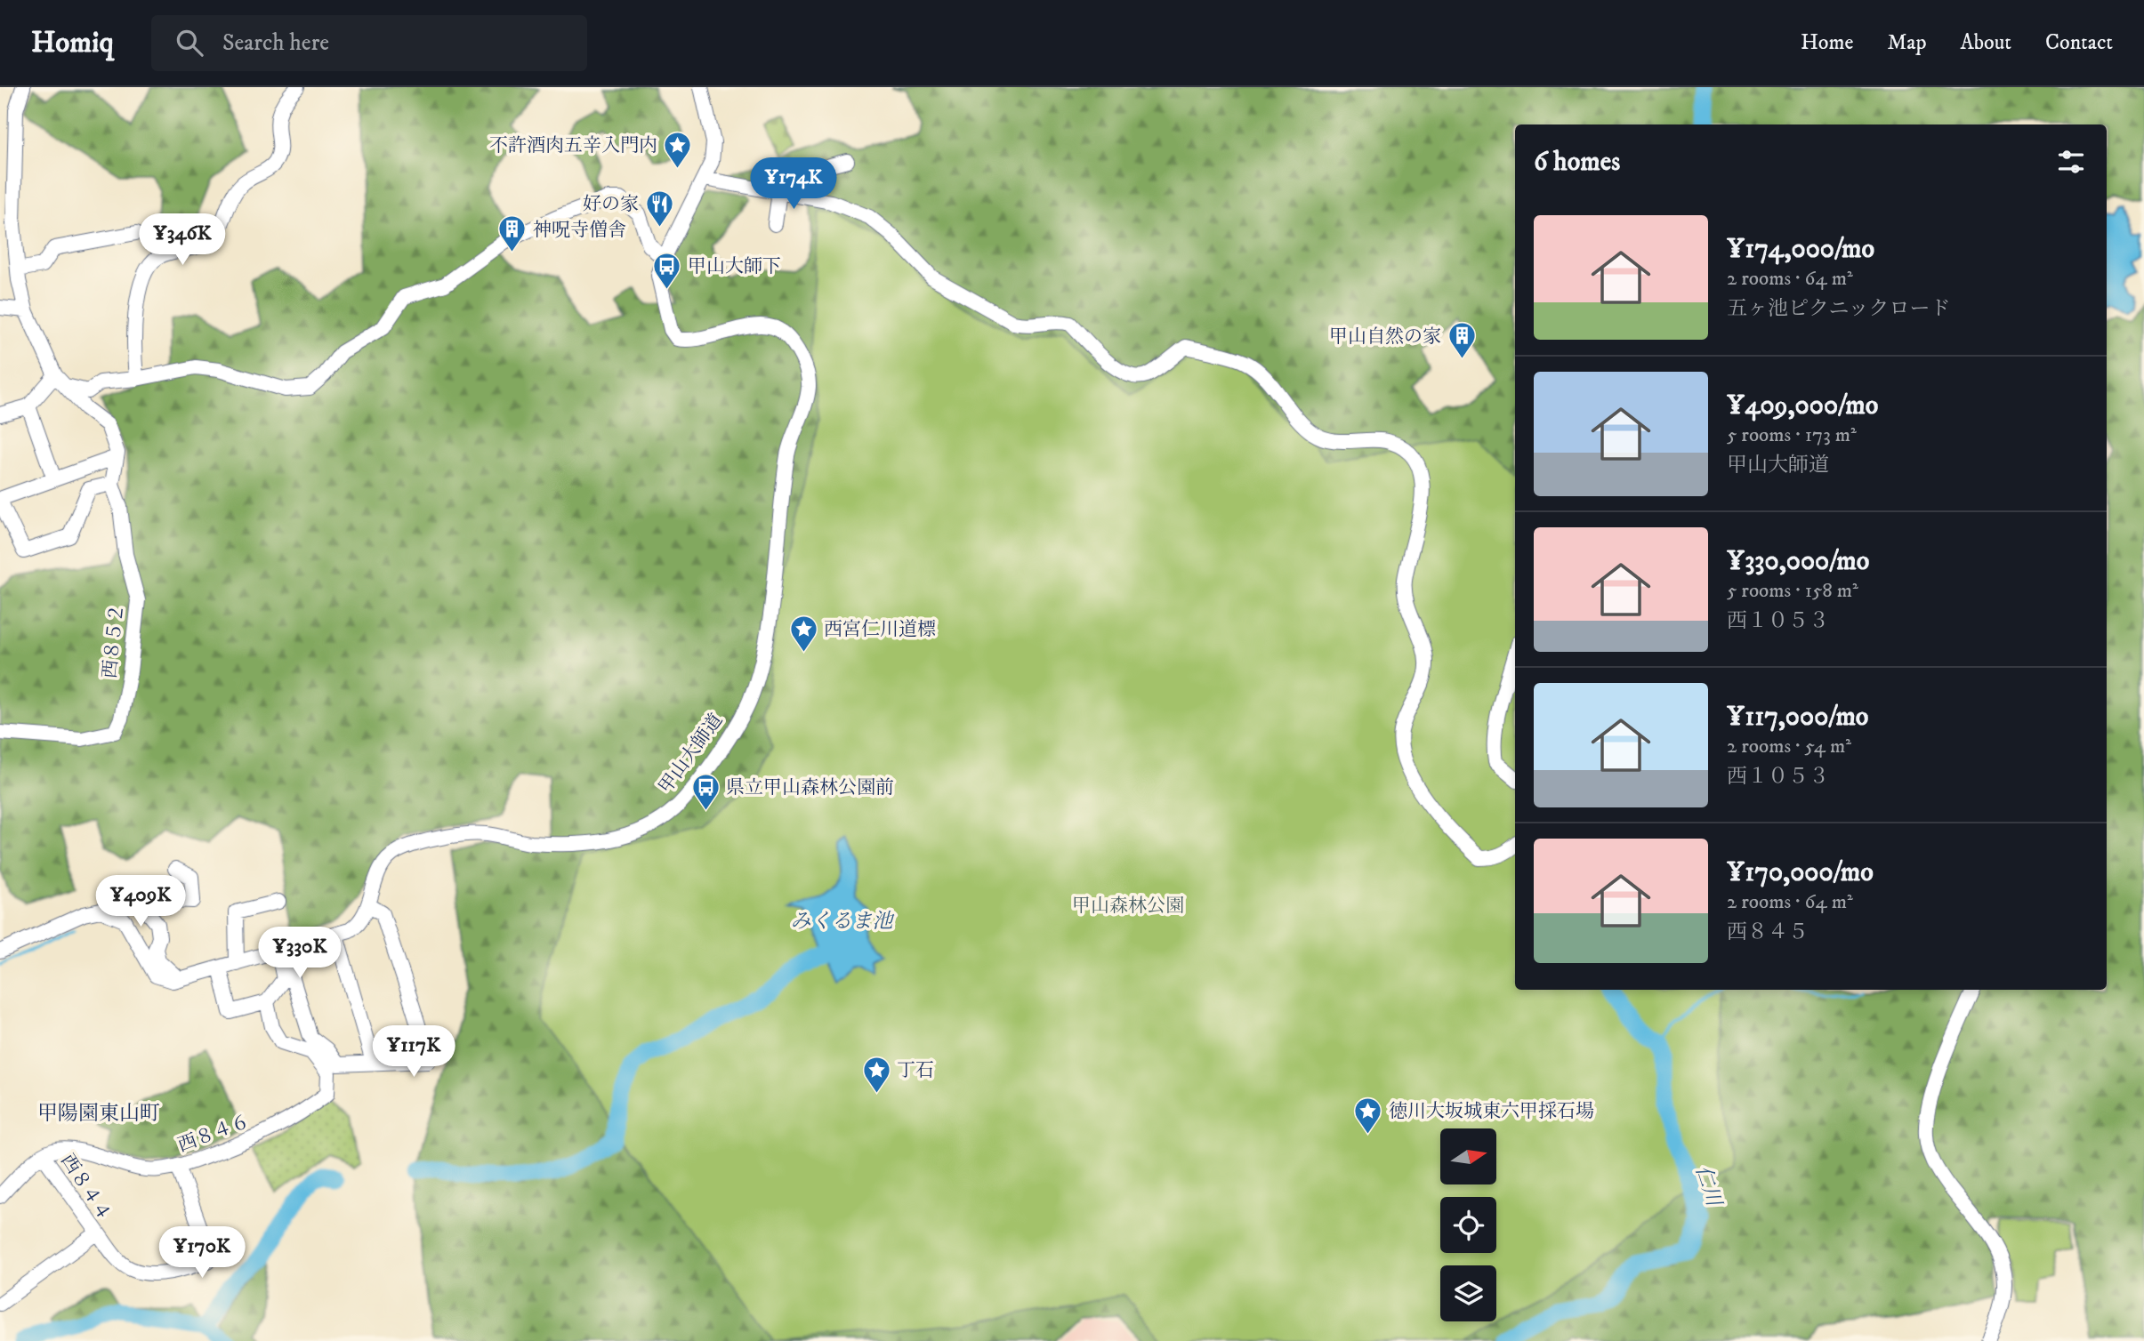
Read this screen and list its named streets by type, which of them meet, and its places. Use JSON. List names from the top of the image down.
{
  "streets": {
    "street": [
      "西８５２",
      "甲山大師道",
      "西８４６",
      "西８４４"
    ]
  },
  "crossings": [
    ["西８４６", "西８４４"]
  ],
  "districts": ["甲陽園東山町"],
  "water": ["みくるま池", "仁川"],
  "parks": ["甲山森林公園"],
  "places": {
    "place": [
      "不許酒肉五辛入門内",
      "西宮仁川道標",
      "丁石",
      "徳川大坂城東六甲採石場"
    ],
    "restaurant": ["好の家"],
    "building": ["神呪寺僧舎", "甲山自然の家"],
    "bus stop": ["甲山大師下", "県立甲山森林公園前"]
  },
  "north": "right",
  "page": {
    "header": "Homiq",
    "search": "Search here",
    "nav": [
      "Home",
      "Map",
      "About",
      "Contact"
    ],
    "heading": "6 homes",
    "price": [
      "¥174K",
      "¥346K",
      "¥409K",
      "¥330K",
      "¥117K",
      "¥170K"
    ],
    "list": [
      {
        "name": "¥174,000/mo",
        "note": "2 rooms · 64 m² · 五ヶ池ピクニックロード"
      },
      {
        "name": "¥409,000/mo",
        "note": "5 rooms · 173 m² · 甲山大師道"
      },
      {
        "name": "¥330,000/mo",
        "note": "5 rooms · 158 m² · 西１０５３"
      },
      {
        "name": "¥117,000/mo",
        "note": "2 rooms · 54 m² · 西１０５３"
      },
      {
        "name": "¥170,000/mo",
        "note": "2 rooms · 64 m² · 西８４５"
      }
    ]
  }
}
